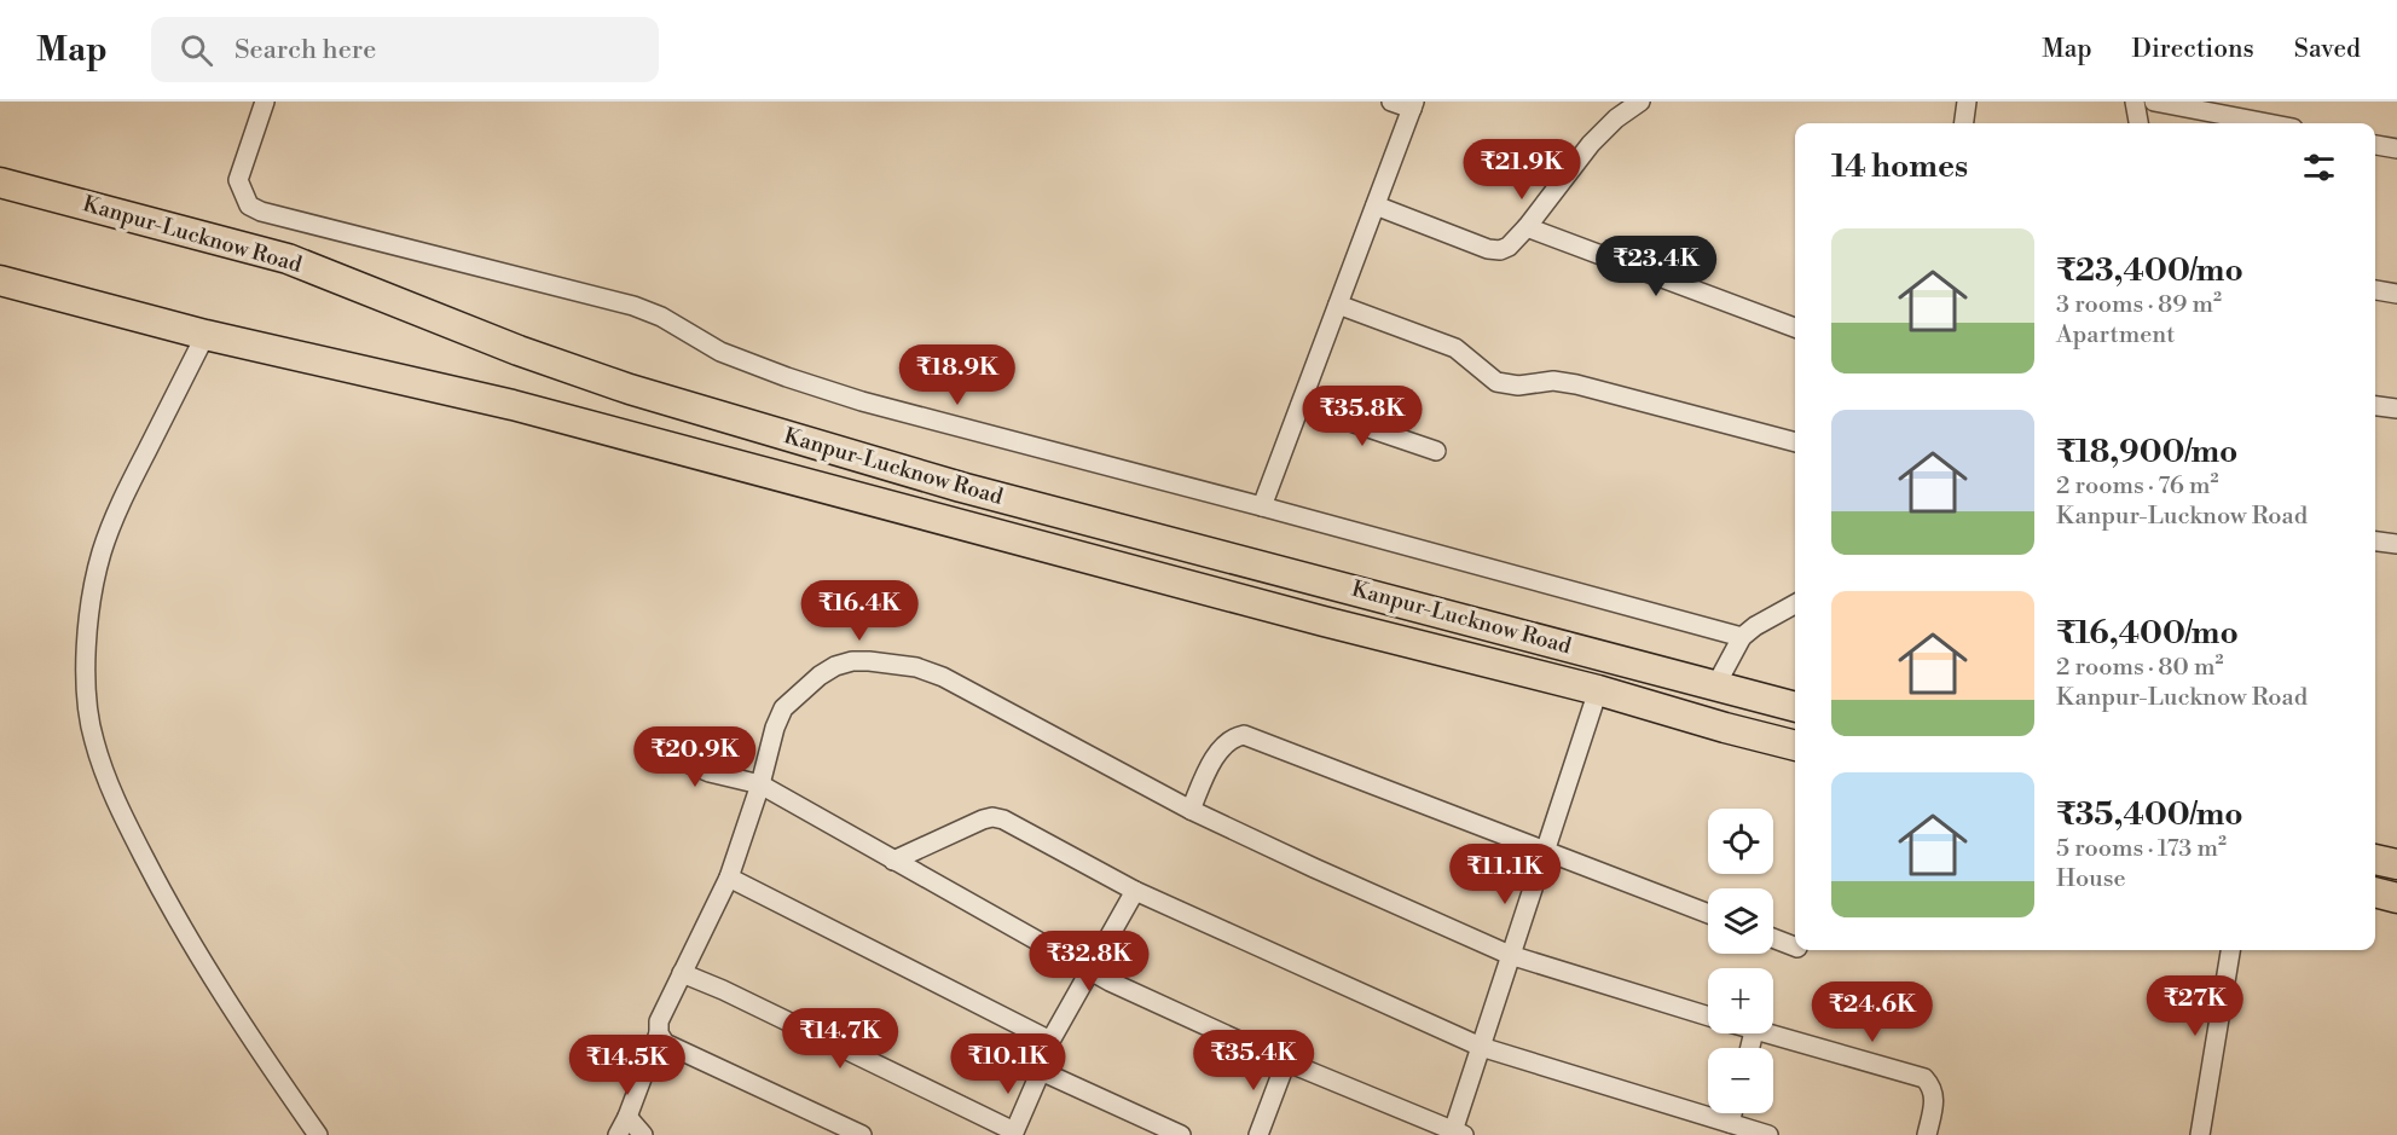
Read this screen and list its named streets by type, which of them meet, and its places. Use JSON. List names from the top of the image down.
{
  "streets": {
    "highway": ["Kanpur-Lucknow Road"]
  },
  "page": {
    "header": "Map",
    "search": "Search here",
    "nav": ["Map", "Directions", "Saved"],
    "heading": "14 homes",
    "price": [
      "₹21.9K",
      "₹23.4K",
      "₹18.9K",
      "₹35.8K",
      "₹16.4K",
      "₹20.9K",
      "₹11.1K",
      "₹32.8K",
      "₹27K",
      "₹24.6K",
      "₹14.7K",
      "₹35.4K",
      "₹10.1K",
      "₹14.5K"
    ],
    "list": [
      {
        "name": "₹23,400/mo",
        "note": "3 rooms · 89 m² · Apartment"
      },
      {
        "name": "₹18,900/mo",
        "note": "2 rooms · 76 m² · Kanpur-Lucknow Road"
      },
      {
        "name": "₹16,400/mo",
        "note": "2 rooms · 80 m² · Kanpur-Lucknow Road"
      },
      {
        "name": "₹35,400/mo",
        "note": "5 rooms · 173 m² · House"
      }
    ],
    "map_buttons": ["+", "−"]
  }
}
